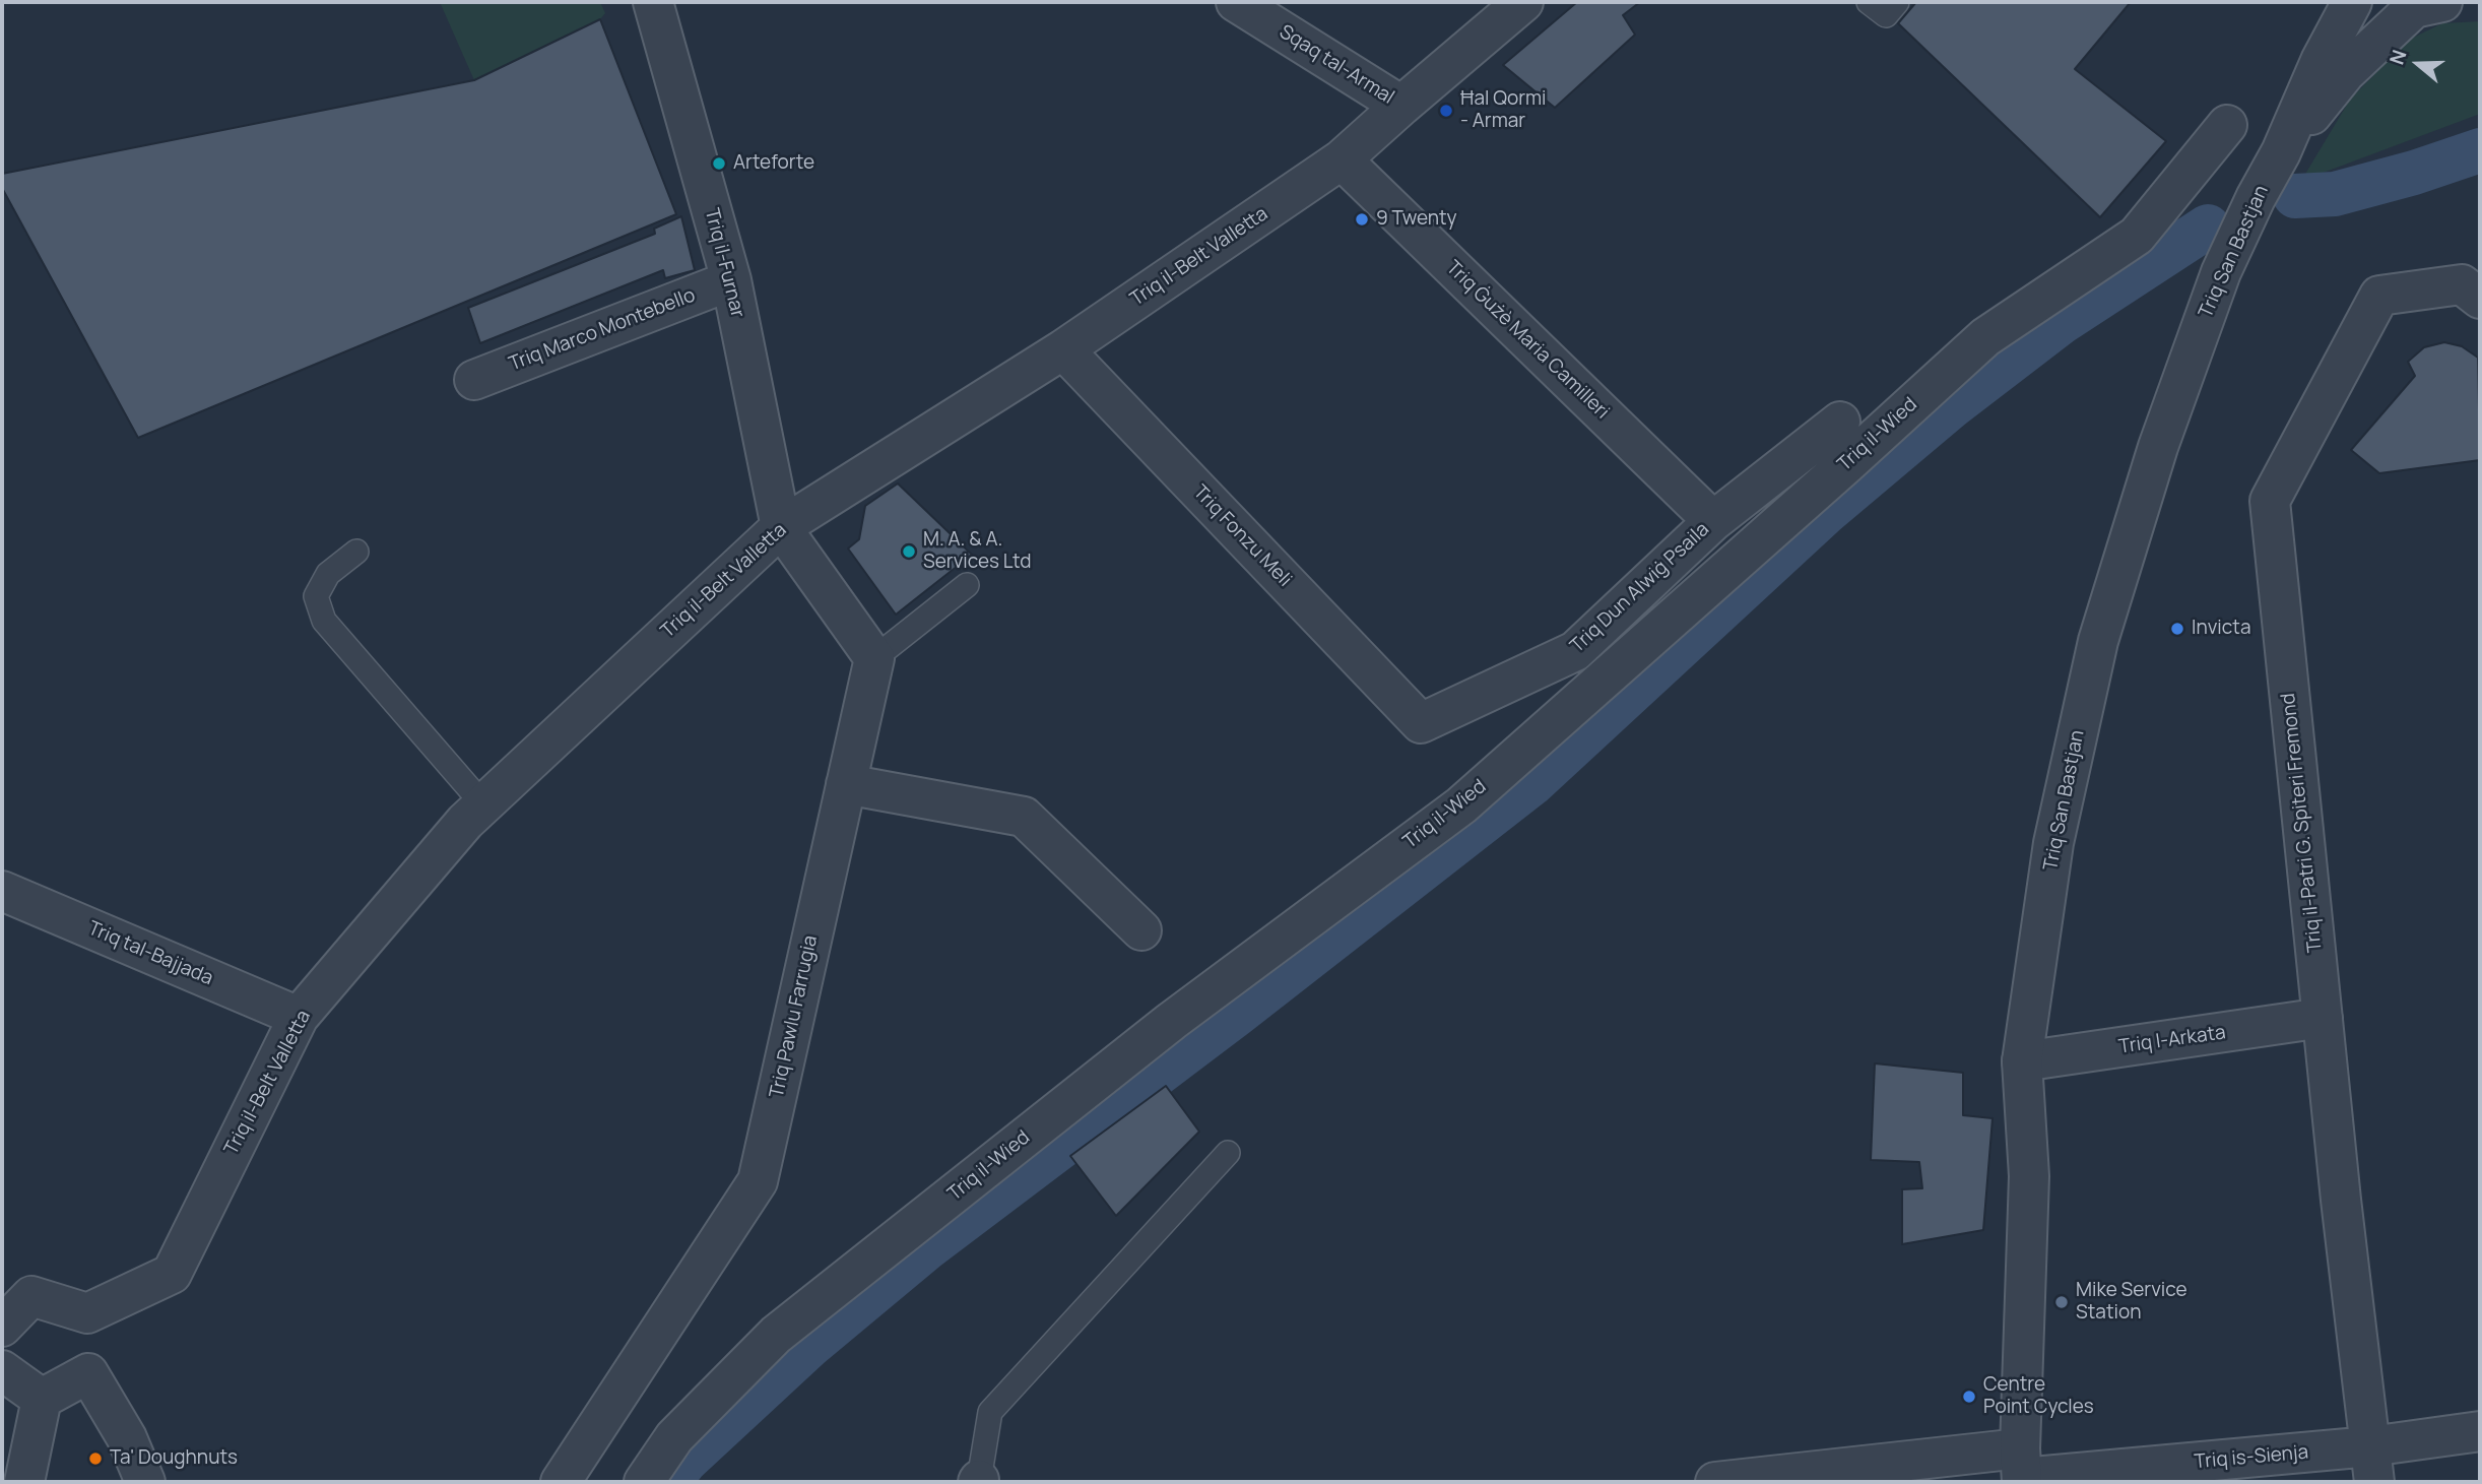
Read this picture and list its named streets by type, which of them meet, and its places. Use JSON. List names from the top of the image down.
{
  "streets": {
    "street": [
      "Sqaq tal-Armal",
      "Triq San Bastjan",
      "Triq il-Belt Valletta",
      "Triq il-Furnar",
      "Triq Marco Montebello",
      "Triq Ġużè Maria Camilleri",
      "Triq il-Wied",
      "Triq Fonzu Meli",
      "Triq Dun Alwiġ Psaila",
      "Triq il-Patri G. Spiteri Fremond",
      "Triq tal-Bajjada",
      "Triq Pawlu Farrugia",
      "Triq l-Arkata",
      "Triq is-Sienja"
    ]
  },
  "crossings": [
    ["Sqaq tal-Armal", "Triq il-Belt Valletta"],
    ["Triq San Bastjan", "Triq l-Arkata"],
    ["Triq San Bastjan", "Triq is-Sienja"],
    ["Triq il-Belt Valletta", "Triq il-Furnar"],
    ["Triq il-Belt Valletta", "Triq Ġużè Maria Camilleri"],
    ["Triq il-Belt Valletta", "Triq Fonzu Meli"],
    ["Triq il-Belt Valletta", "Triq tal-Bajjada"],
    ["Triq il-Furnar", "Triq Marco Montebello"],
    ["Triq Ġużè Maria Camilleri", "Triq Dun Alwiġ Psaila"],
    ["Triq Fonzu Meli", "Triq Dun Alwiġ Psaila"],
    ["Triq il-Patri G. Spiteri Fremond", "Triq l-Arkata"],
    ["Triq il-Patri G. Spiteri Fremond", "Triq is-Sienja"]
  ],
  "places": [
    "Ħal Qormi - Armar",
    "Arteforte",
    "9 Twenty",
    "M. A. & A. Services Ltd",
    "Invicta",
    "Mike Service Station",
    "Centre Point Cycles",
    "Ta' Doughnuts"
  ],
  "north": "left"
}
